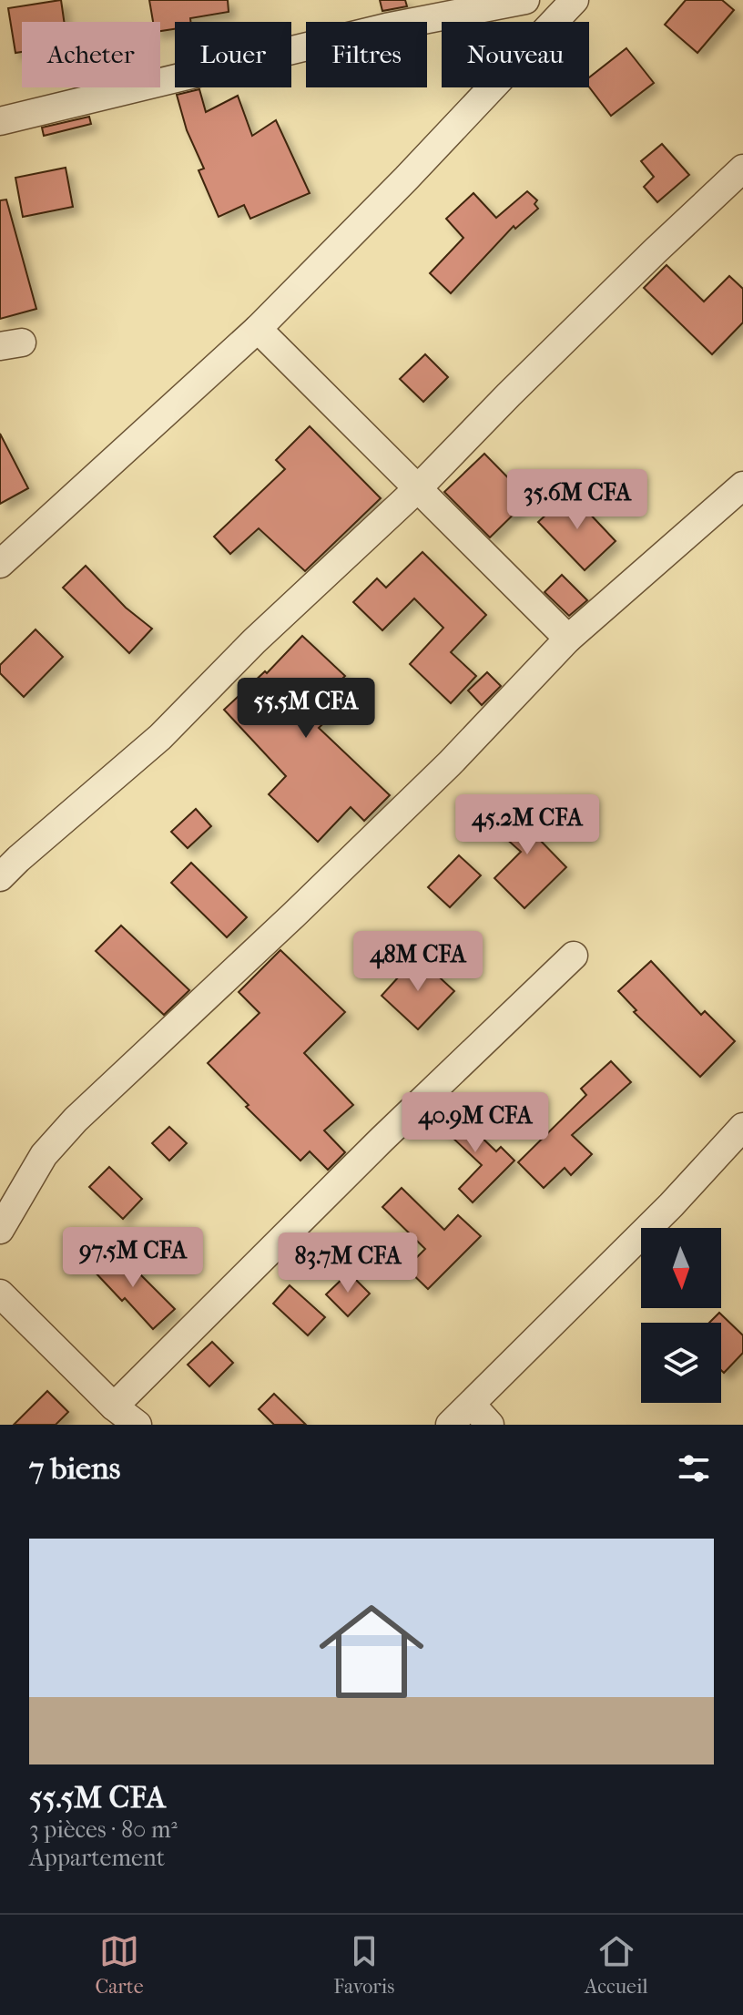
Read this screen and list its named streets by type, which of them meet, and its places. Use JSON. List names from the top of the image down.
{
  "north": "bottom",
  "page": {
    "chip": [
      "Acheter",
      "Louer",
      "Filtres",
      "Nouveau"
    ],
    "price": [
      "35.6M CFA",
      "55.5M CFA",
      "45.2M CFA",
      "48M CFA",
      "40.9M CFA",
      "97.5M CFA",
      "83.7M CFA"
    ],
    "heading": "7 biens",
    "list": [
      {
        "name": "55.5M CFA",
        "note": "3 pièces · 80 m² · Appartement"
      }
    ],
    "tabs": ["Carte", "Favoris", "Accueil"]
  }
}
